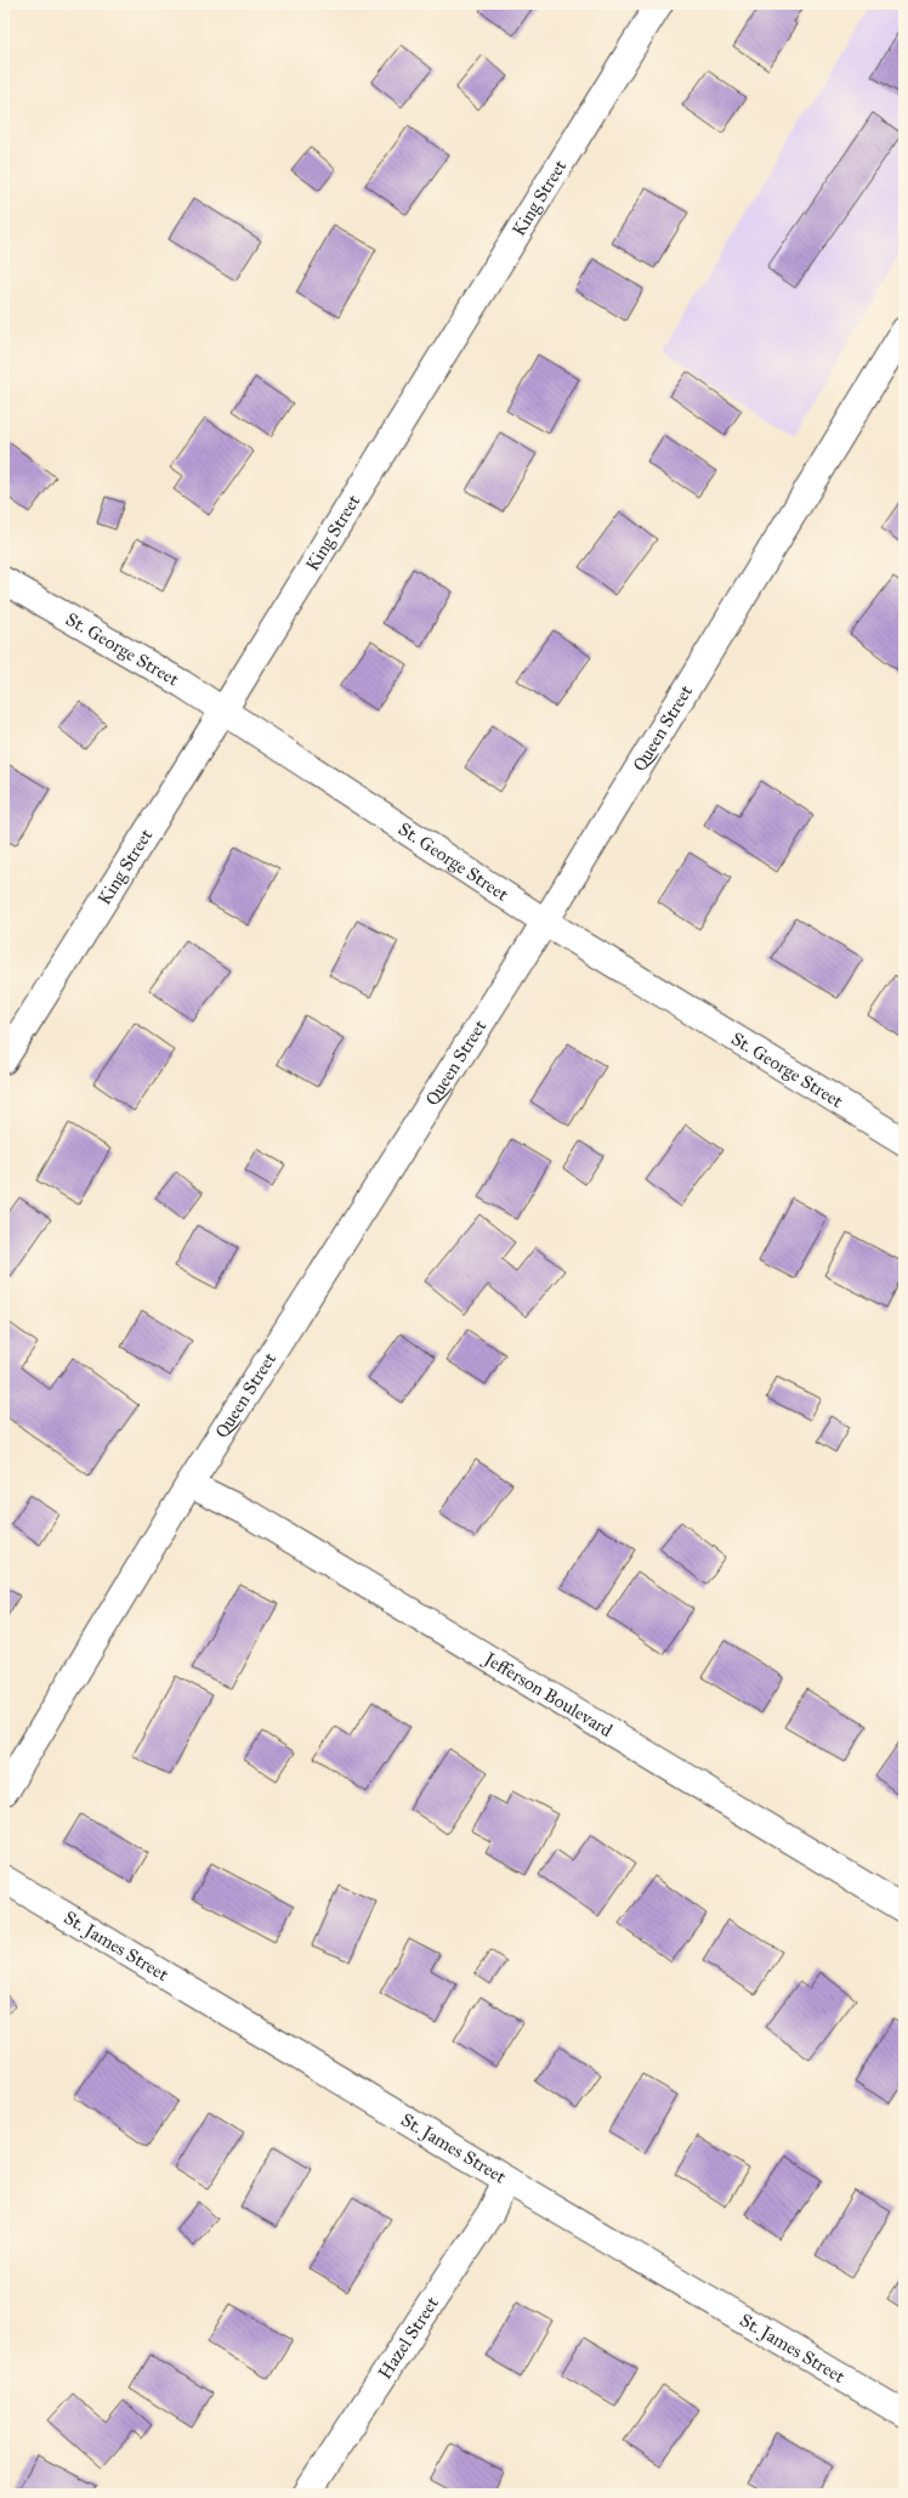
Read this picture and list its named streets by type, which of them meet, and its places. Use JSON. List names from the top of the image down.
{
  "streets": {
    "street": [
      "King Street",
      "St. George Street",
      "Queen Street",
      "Jefferson Boulevard",
      "St. James Street",
      "Hazel Street"
    ]
  },
  "crossings": [
    ["King Street", "St. George Street"],
    ["St. George Street", "Queen Street"],
    ["Queen Street", "Jefferson Boulevard"],
    ["St. James Street", "Hazel Street"]
  ]
}
